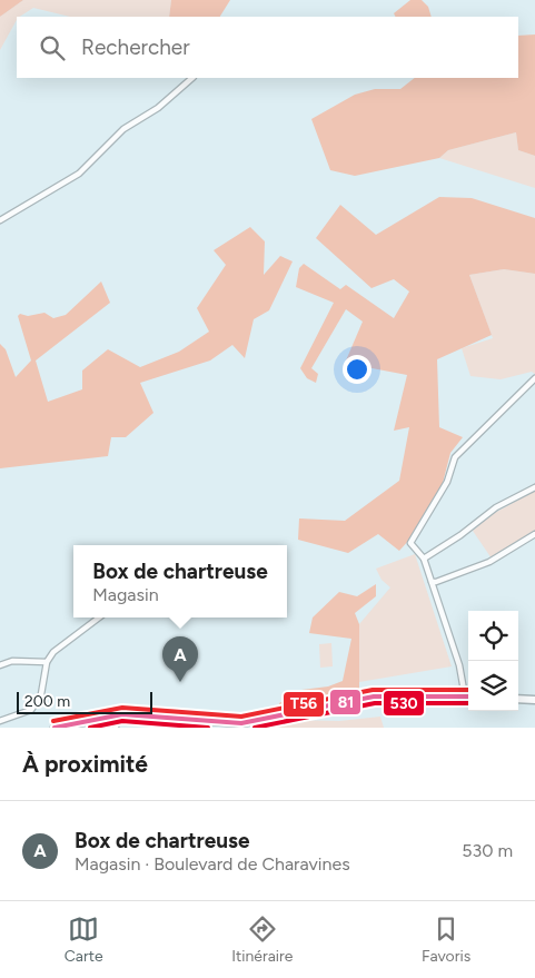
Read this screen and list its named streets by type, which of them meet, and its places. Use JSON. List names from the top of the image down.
{
  "lines": ["transit line T56", "transit line 81", "transit line 530"],
  "scale_bar": "200 m",
  "page": {
    "search": "Rechercher",
    "popup": ["Box de chartreuse", "Magasin"],
    "pins": "A",
    "scale": "200 m",
    "heading": "À proximité",
    "list": [
      {
        "mark": "A",
        "name": "Box de chartreuse",
        "note": "Magasin · Boulevard de Charavines",
        "value": "530 m"
      }
    ],
    "nav": ["Carte", "Itinéraire", "Favoris"]
  }
}
